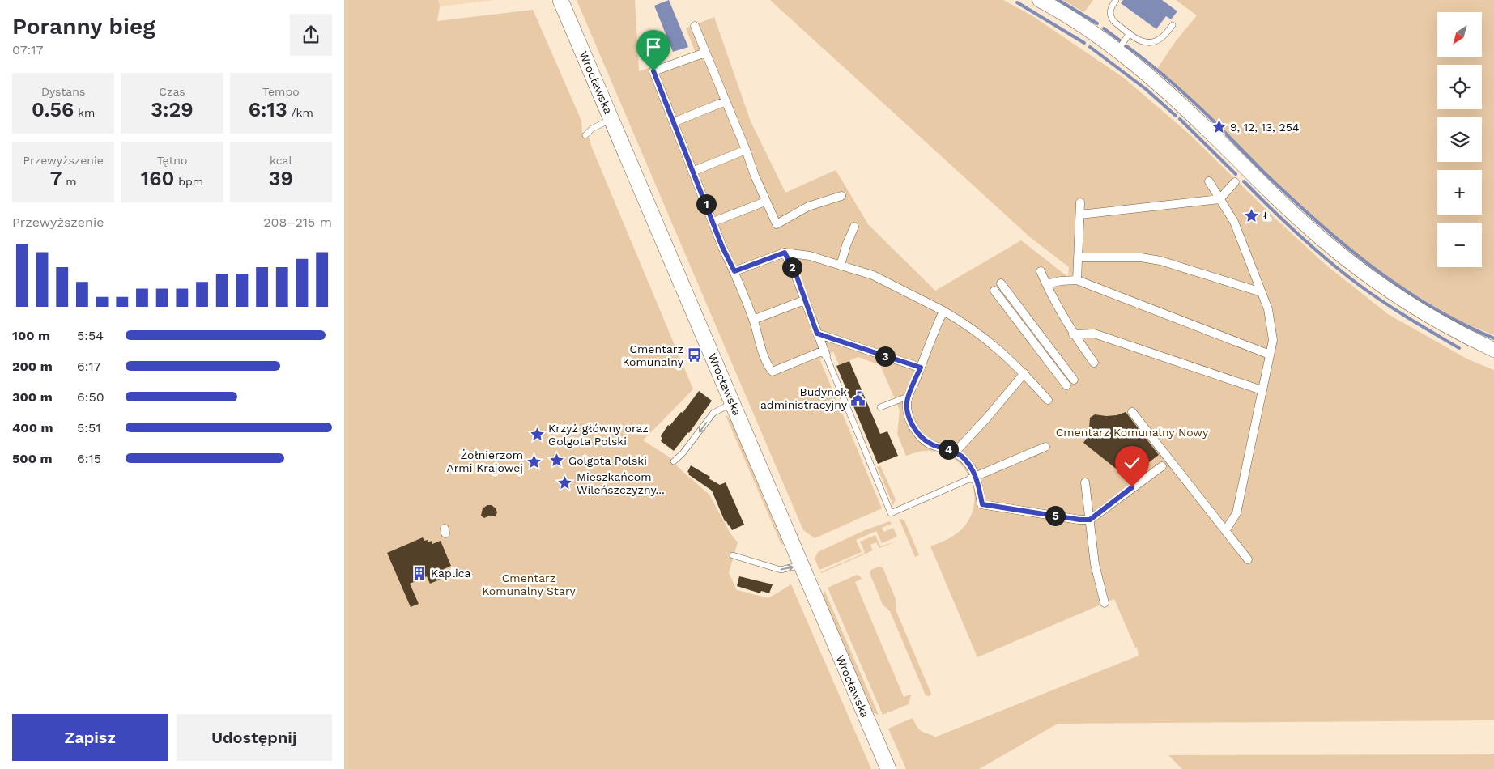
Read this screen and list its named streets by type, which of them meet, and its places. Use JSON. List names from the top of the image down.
{
  "streets": {
    "main road": ["Wrocławska"]
  },
  "parks": ["Cmentarz Komunalny Nowy", "Cmentarz Komunalny Stary"],
  "places": {
    "place": [
      "9, 12, 13, 254",
      "Ł",
      "Krzyż główny oraz Golgota Polski",
      "Golgota Polski",
      "Żołnierzom Armi Krajowej",
      "Mieszkańcom Wileńszczyzny..."
    ],
    "bus stop": ["Cmentarz Komunalny"],
    "public building": ["Budynek administracyjny"],
    "building": ["Kaplica"]
  },
  "north": "bottom left",
  "page": {
    "heading": ["Poranny bieg", "07:17"],
    "map_buttons": ["+", "−"],
    "stats": [
      ["Dystans", "0.56 km"],
      ["Czas", "3:29"],
      ["Tempo", "6:13 /km"],
      ["Przewyższenie", "7 m"],
      ["Tętno", "160 bpm"],
      ["kcal", "39"]
    ],
    "pins": [
      "1",
      "2",
      "3",
      "4",
      "5"
    ],
    "chart": ["Przewyższenie", "208–215 m"],
    "list": [
      {
        "name": "100 m",
        "note": "5:54"
      },
      {
        "name": "200 m",
        "note": "6:17"
      },
      {
        "name": "300 m",
        "note": "6:50"
      },
      {
        "name": "400 m",
        "note": "5:51"
      },
      {
        "name": "500 m",
        "note": "6:15"
      }
    ],
    "buttons": ["Zapisz", "Udostępnij"]
  }
}
